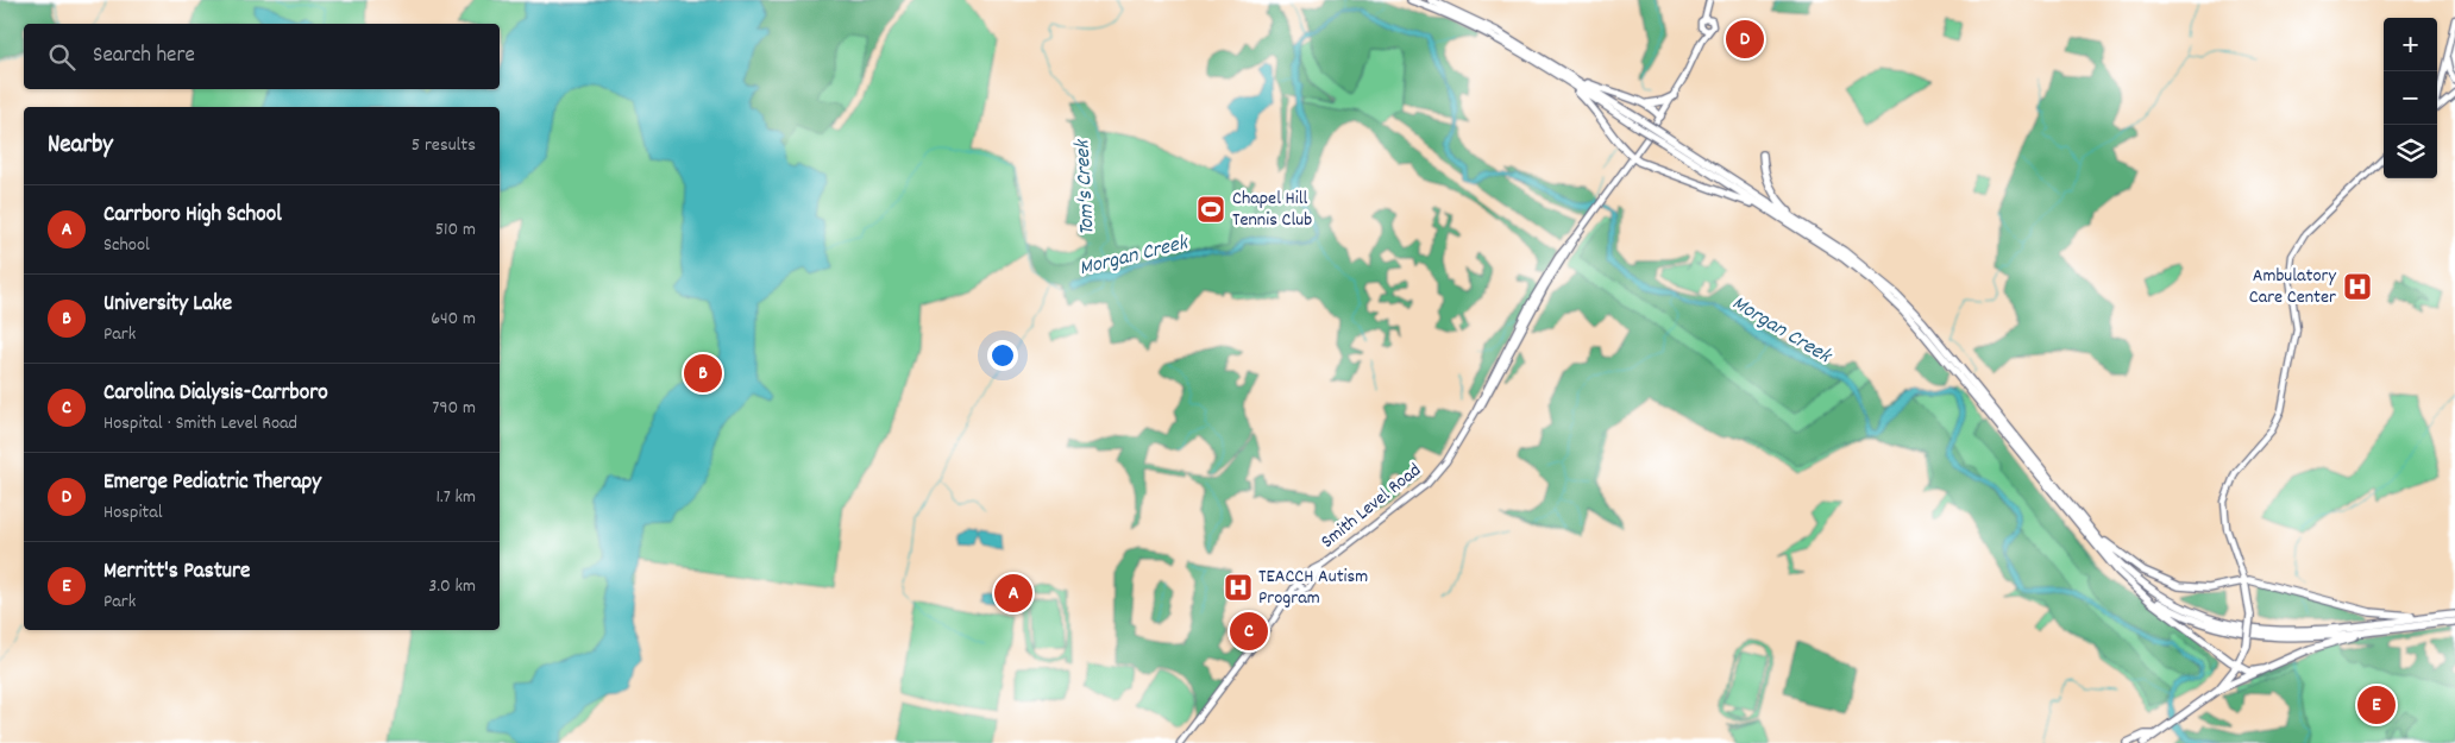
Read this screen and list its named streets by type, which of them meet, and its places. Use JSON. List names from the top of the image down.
{
  "streets": {
    "main road": ["Smith Level Road"]
  },
  "water": ["Tom's Creek", "Morgan Creek"],
  "places": {
    "sports": ["Chapel Hill Tennis Club"],
    "hospital": ["Ambulatory Care Center", "TEACCH Autism Program"]
  },
  "page": {
    "map_buttons": ["+", "−"],
    "pins": [
      "D",
      "B",
      "A",
      "C",
      "E"
    ],
    "search": "Search here",
    "heading": ["Nearby", "5 results"],
    "list": [
      {
        "mark": "A",
        "name": "Carrboro High School",
        "note": "School",
        "value": "510 m"
      },
      {
        "mark": "B",
        "name": "University Lake",
        "note": "Park",
        "value": "640 m"
      },
      {
        "mark": "C",
        "name": "Carolina Dialysis-Carrboro",
        "note": "Hospital · Smith Level Road",
        "value": "790 m"
      },
      {
        "mark": "D",
        "name": "Emerge Pediatric Therapy",
        "note": "Hospital",
        "value": "1.7 km"
      },
      {
        "mark": "E",
        "name": "Merritt's Pasture",
        "note": "Park",
        "value": "3.0 km"
      }
    ]
  }
}
